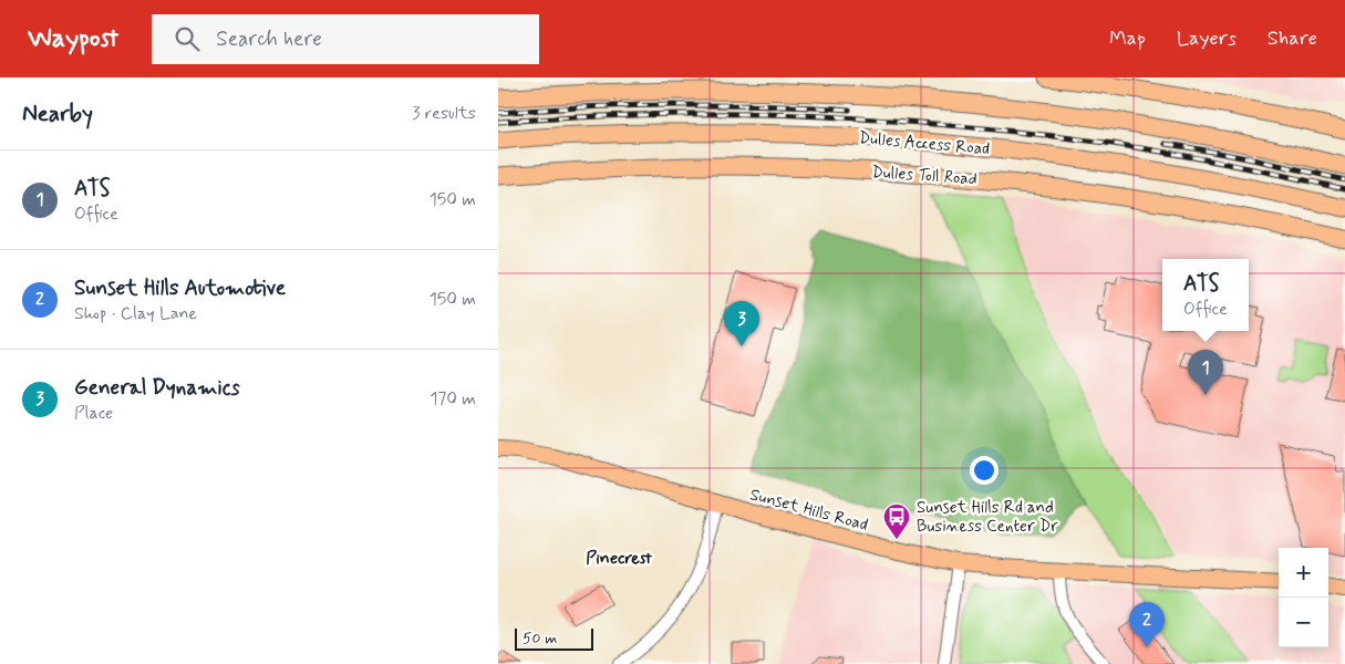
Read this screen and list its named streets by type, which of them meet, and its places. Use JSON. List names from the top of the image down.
{
  "streets": {
    "highway": ["Dulles Access Road", "Dulles Toll Road"],
    "main road": ["Sunset Hills Road"]
  },
  "districts": ["Pinecrest"],
  "places": {
    "bus stop": ["Sunset Hills Rd and Business Center Dr"]
  },
  "scale_bar": "50 m",
  "page": {
    "header": "Waypost",
    "search": "Search here",
    "nav": ["Map", "Layers", "Share"],
    "heading": ["Nearby", "3 results"],
    "list": [
      {
        "mark": "1",
        "name": "ATS",
        "note": "Office",
        "value": "150 m"
      },
      {
        "mark": "2",
        "name": "Sunset Hills Automotive",
        "note": "Shop · Clay Lane",
        "value": "150 m"
      },
      {
        "mark": "3",
        "name": "General Dynamics",
        "note": "Place",
        "value": "170 m"
      }
    ],
    "popup": ["ATS", "Office"],
    "pins": ["3", "1", "2"],
    "map_buttons": ["+", "−"],
    "scale": "50 m"
  }
}
